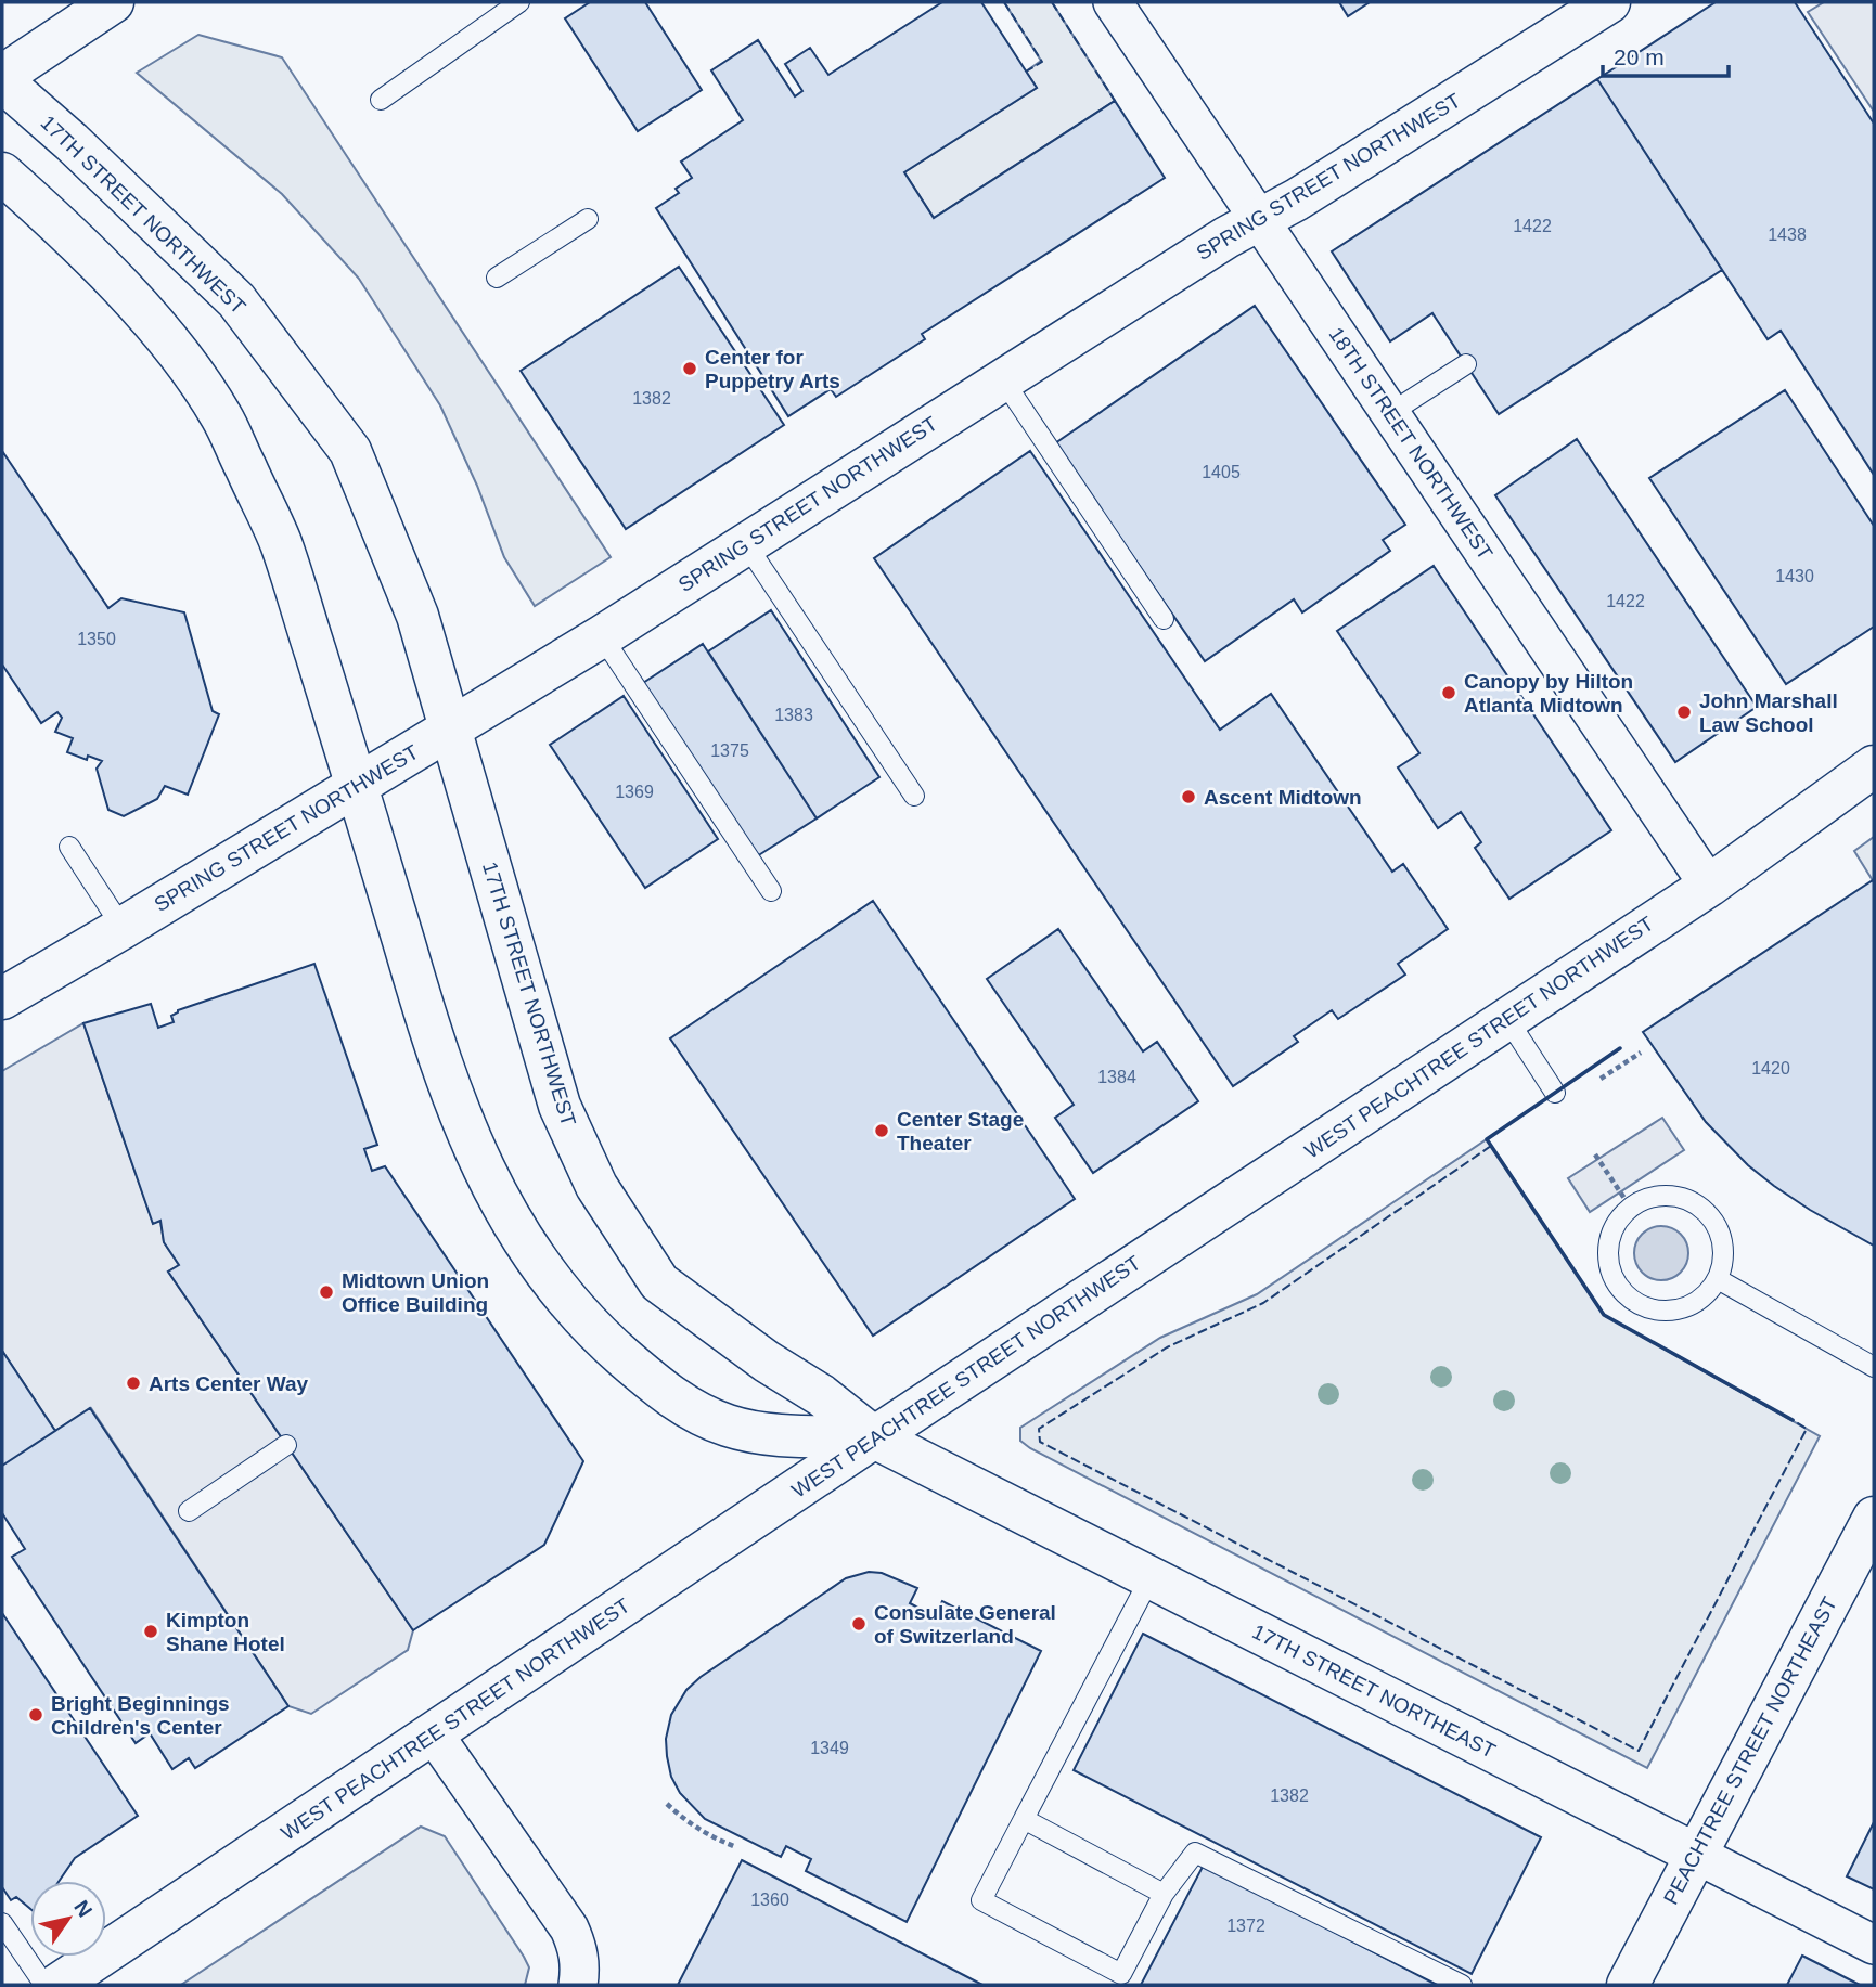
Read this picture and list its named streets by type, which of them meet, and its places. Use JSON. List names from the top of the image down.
{
  "streets": {
    "main road": [
      "SPRING STREET NORTHWEST",
      "17TH STREET NORTHWEST",
      "WEST PEACHTREE STREET NORTHWEST",
      "17TH STREET NORTHEAST",
      "PEACHTREE STREET NORTHEAST"
    ],
    "street": ["18TH STREET NORTHWEST"]
  },
  "crossings": [
    ["SPRING STREET NORTHWEST", "17TH STREET NORTHWEST"],
    ["SPRING STREET NORTHWEST", "18TH STREET NORTHWEST"],
    ["17TH STREET NORTHWEST", "WEST PEACHTREE STREET NORTHWEST"],
    ["17TH STREET NORTHWEST", "17TH STREET NORTHEAST"],
    ["18TH STREET NORTHWEST", "WEST PEACHTREE STREET NORTHWEST"],
    ["WEST PEACHTREE STREET NORTHWEST", "17TH STREET NORTHEAST"],
    ["17TH STREET NORTHEAST", "PEACHTREE STREET NORTHEAST"]
  ],
  "places": [
    "Center for Puppetry Arts",
    "Canopy by Hilton Atlanta Midtown",
    "John Marshall Law School",
    "Ascent Midtown",
    "Center Stage Theater",
    "Midtown Union Office Building",
    "Arts Center Way",
    "Consulate General of Switzerland",
    "Kimpton Shane Hotel",
    "Bright Beginnings Children's Center"
  ],
  "house_numbers": [
    "1422",
    "1438",
    "1382",
    "1405",
    "1430",
    "1422",
    "1350",
    "1383",
    "1375",
    "1369",
    "1420",
    "1384",
    "1349",
    "1382",
    "1360",
    "1372"
  ],
  "scale_bar": "20 m",
  "north": "top right"
}
